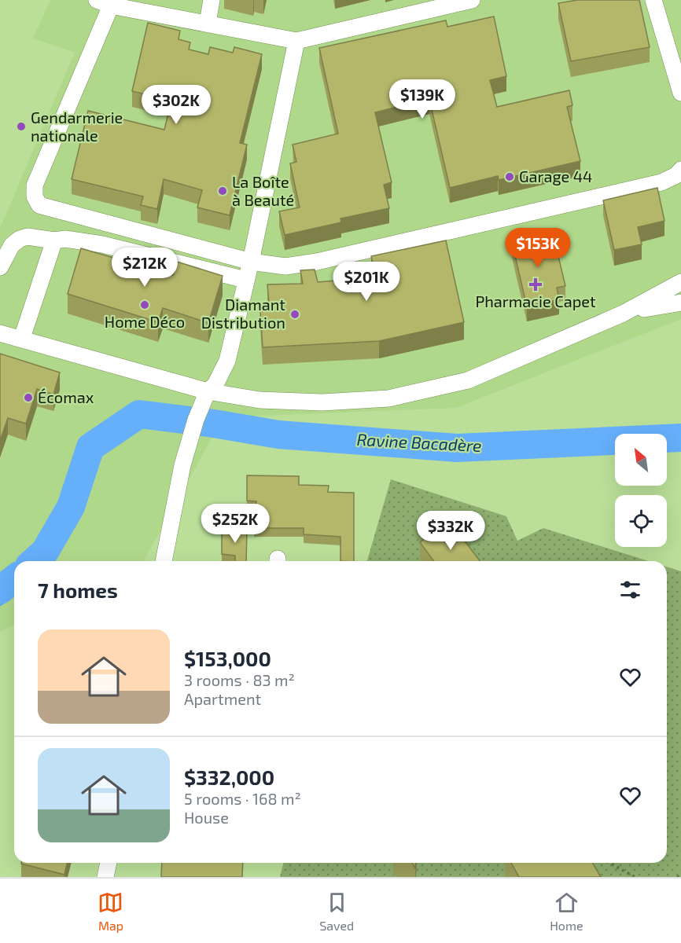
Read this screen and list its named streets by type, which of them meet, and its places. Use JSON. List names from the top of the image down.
{
  "water": ["Ravine Bacadère"],
  "places": {
    "other": [
      "Gendarmerie nationale",
      "Garage 44",
      "La Boîte à Beauté",
      "Home Déco",
      "Diamant Distribution",
      "Écomax"
    ],
    "health": ["Pharmacie Capet"]
  },
  "north": "top left",
  "page": {
    "price": [
      "$139K",
      "$302K",
      "$153K",
      "$212K",
      "$201K",
      "$252K",
      "$332K"
    ],
    "heading": "7 homes",
    "list": [
      {
        "name": "$153,000",
        "note": "3 rooms · 83 m² · Apartment"
      },
      {
        "name": "$332,000",
        "note": "5 rooms · 168 m² · House"
      }
    ],
    "tabs": ["Map", "Saved", "Home"]
  }
}
